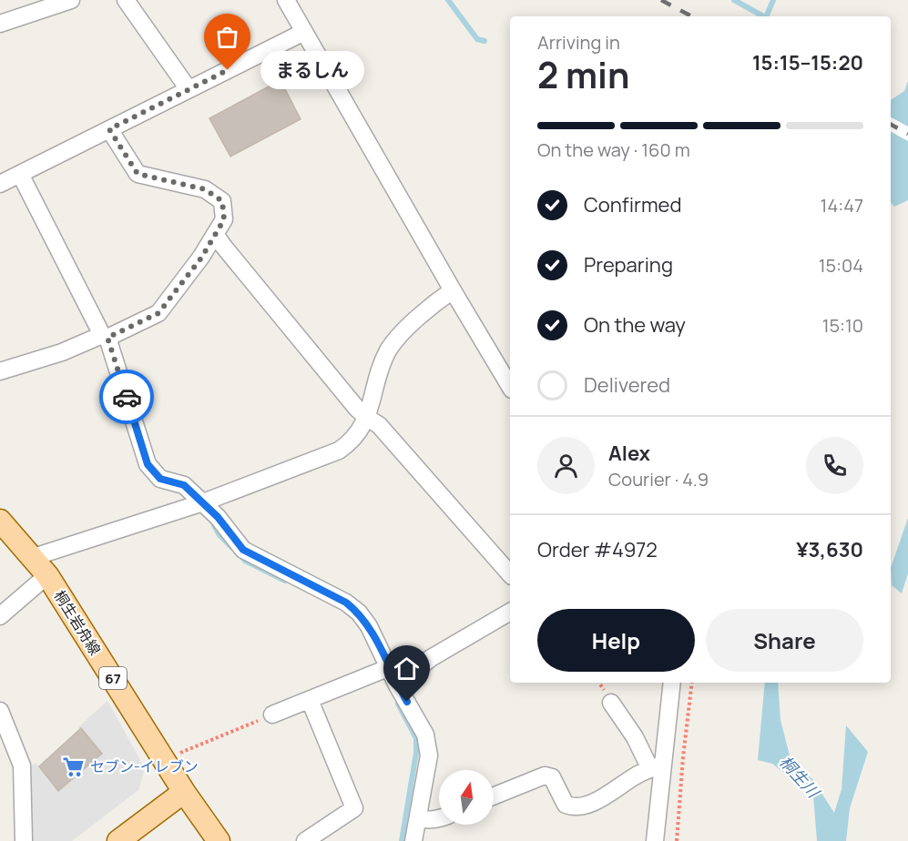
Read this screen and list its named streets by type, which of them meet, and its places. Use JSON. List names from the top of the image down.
{
  "streets": {
    "main road": ["桐生岩舟線", "67"]
  },
  "water": ["桐生川"],
  "places": {
    "other": ["まるしん"],
    "supermarket": ["セブン-イレブン"]
  },
  "north": "top",
  "page": {
    "heading": ["2 min", "Arriving in", "15:15–15:20"],
    "panel": [
      "Alex",
      "Courier · 4.9",
      "Order #4972",
      "¥3,630"
    ],
    "bubble": "まるしん",
    "bar": "On the way · 160 m",
    "list": [
      ["Confirmed", "14:47"],
      ["Preparing", "15:04"],
      ["On the way", "15:10"],
      "Delivered"
    ],
    "buttons": ["Help", "Share"]
  }
}
